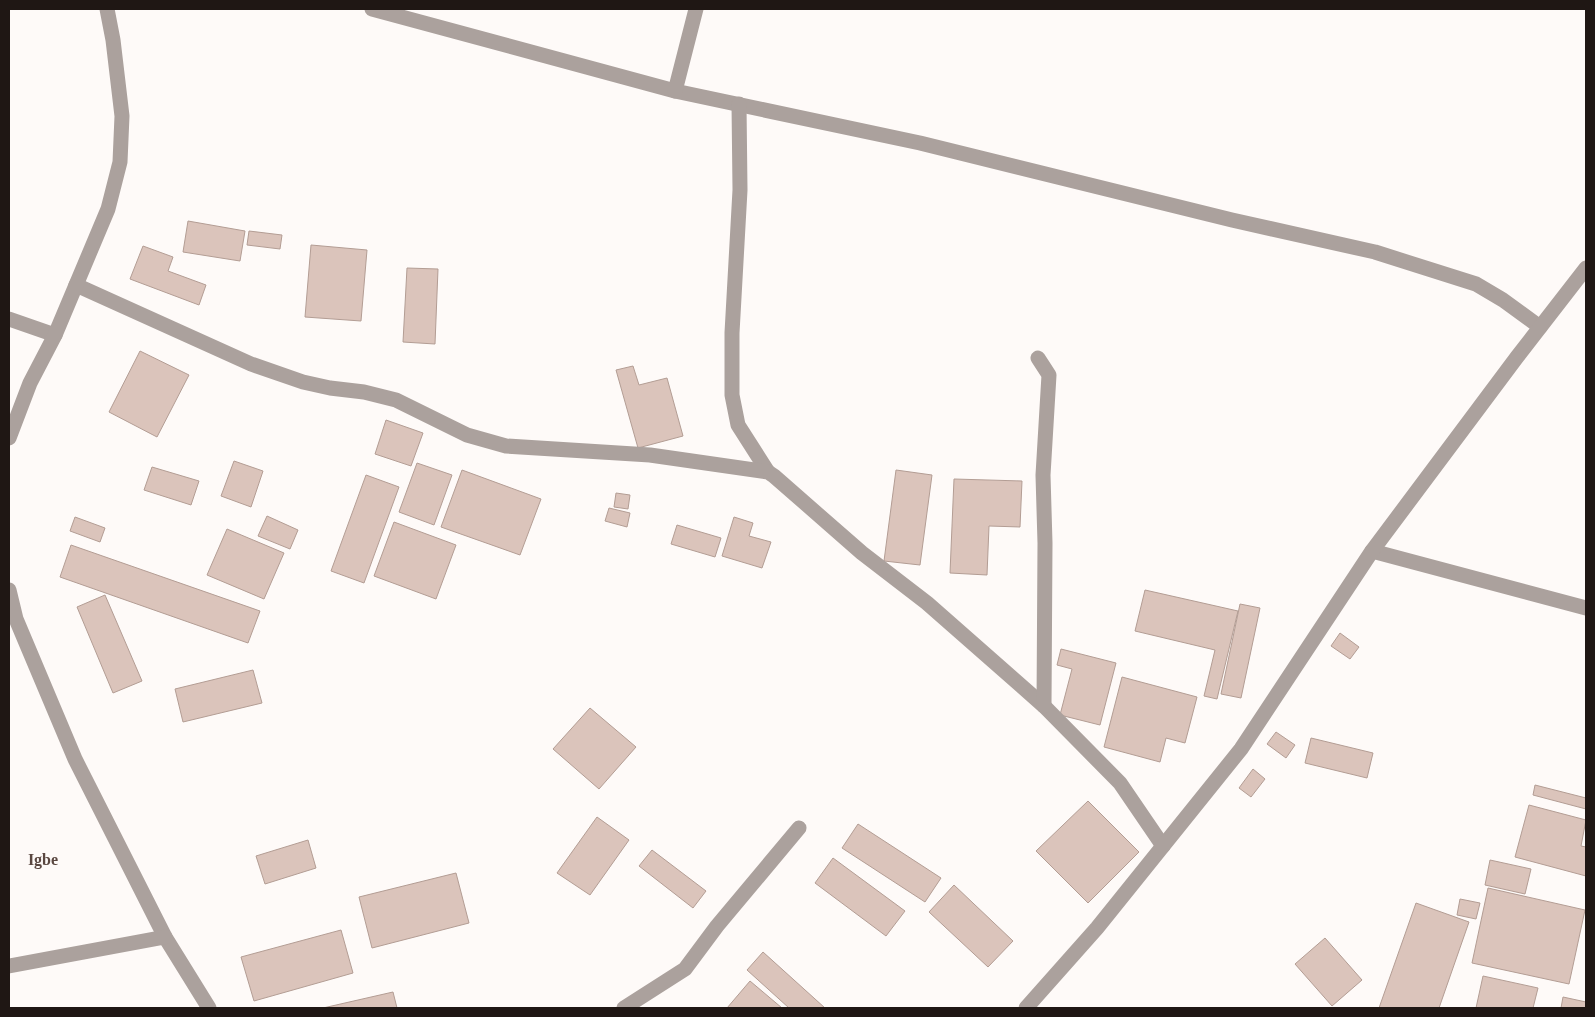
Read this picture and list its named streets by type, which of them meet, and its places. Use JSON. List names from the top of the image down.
{
  "districts": ["Igbe"]
}
